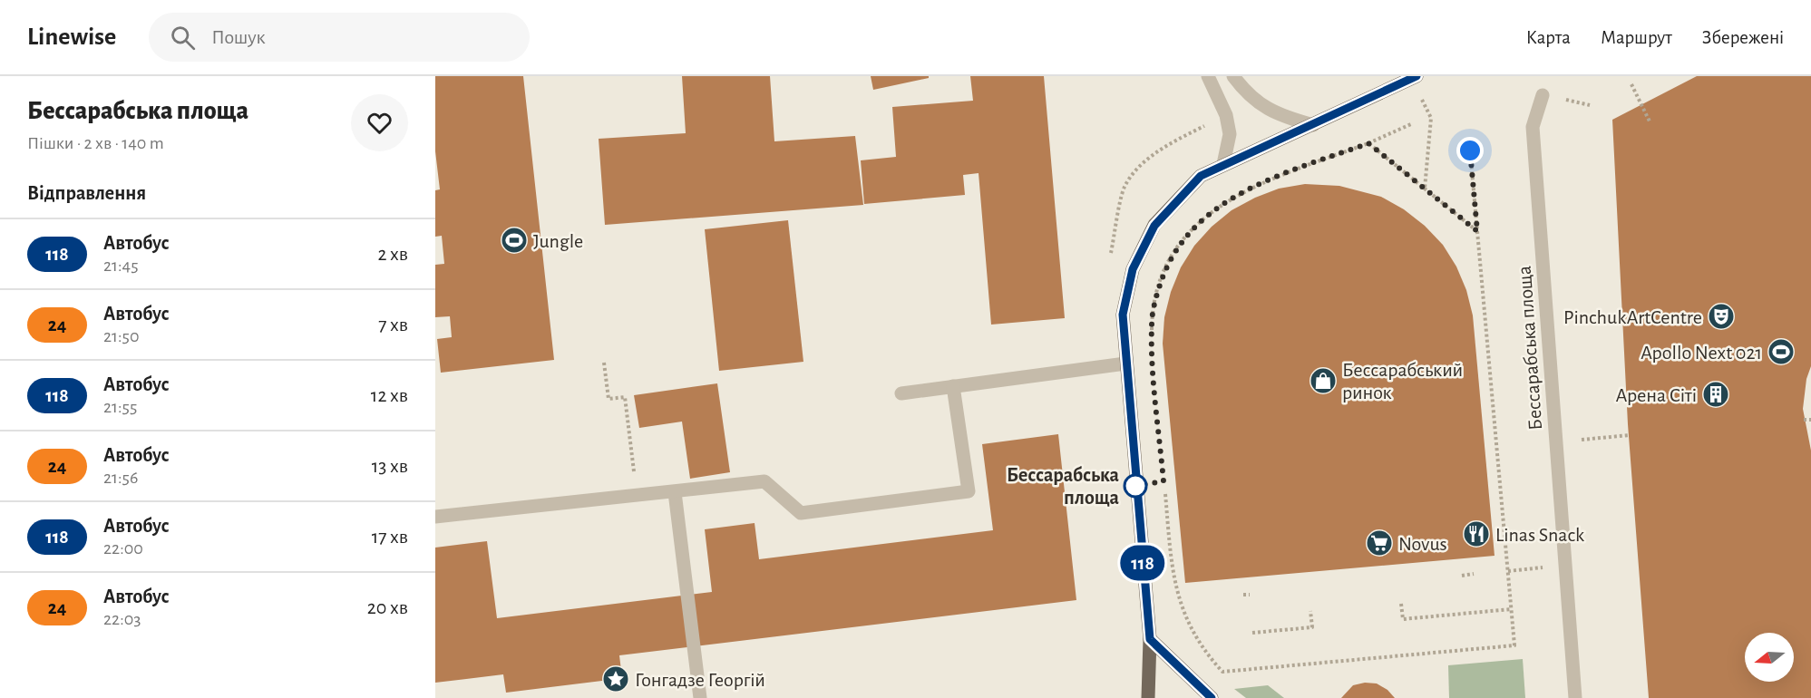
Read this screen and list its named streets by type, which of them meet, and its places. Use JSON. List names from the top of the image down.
{
  "streets": {
    "street": ["Бессарабська площа"]
  },
  "places": {
    "sports": ["Jungle", "Apollo Next 021"],
    "theatre": ["PinchukArtCentre"],
    "shop": ["Бессарабський ринок"],
    "building": ["Арена Сіті"],
    "other": ["Бессарабська площа"],
    "restaurant": ["Linas Snack"],
    "supermarket": ["Novus"],
    "place": ["Гонгадзе Георгій"]
  },
  "lines": ["bus line 118"],
  "north": "left",
  "page": {
    "header": "Linewise",
    "search": "Пошук",
    "nav": ["Карта", "Маршрут", "Збережені"],
    "heading": [
      ["Бессарабська площа", "Пішки · 2 хв · 140 m"],
      "Відправлення"
    ],
    "on_map": "118",
    "list": [
      {
        "mark": "118",
        "name": "Автобус",
        "note": "21:45",
        "value": "2 хв"
      },
      {
        "mark": "24",
        "name": "Автобус",
        "note": "21:50",
        "value": "7 хв"
      },
      {
        "mark": "118",
        "name": "Автобус",
        "note": "21:55",
        "value": "12 хв"
      },
      {
        "mark": "24",
        "name": "Автобус",
        "note": "21:56",
        "value": "13 хв"
      },
      {
        "mark": "118",
        "name": "Автобус",
        "note": "22:00",
        "value": "17 хв"
      },
      {
        "mark": "24",
        "name": "Автобус",
        "note": "22:03",
        "value": "20 хв"
      }
    ]
  }
}
